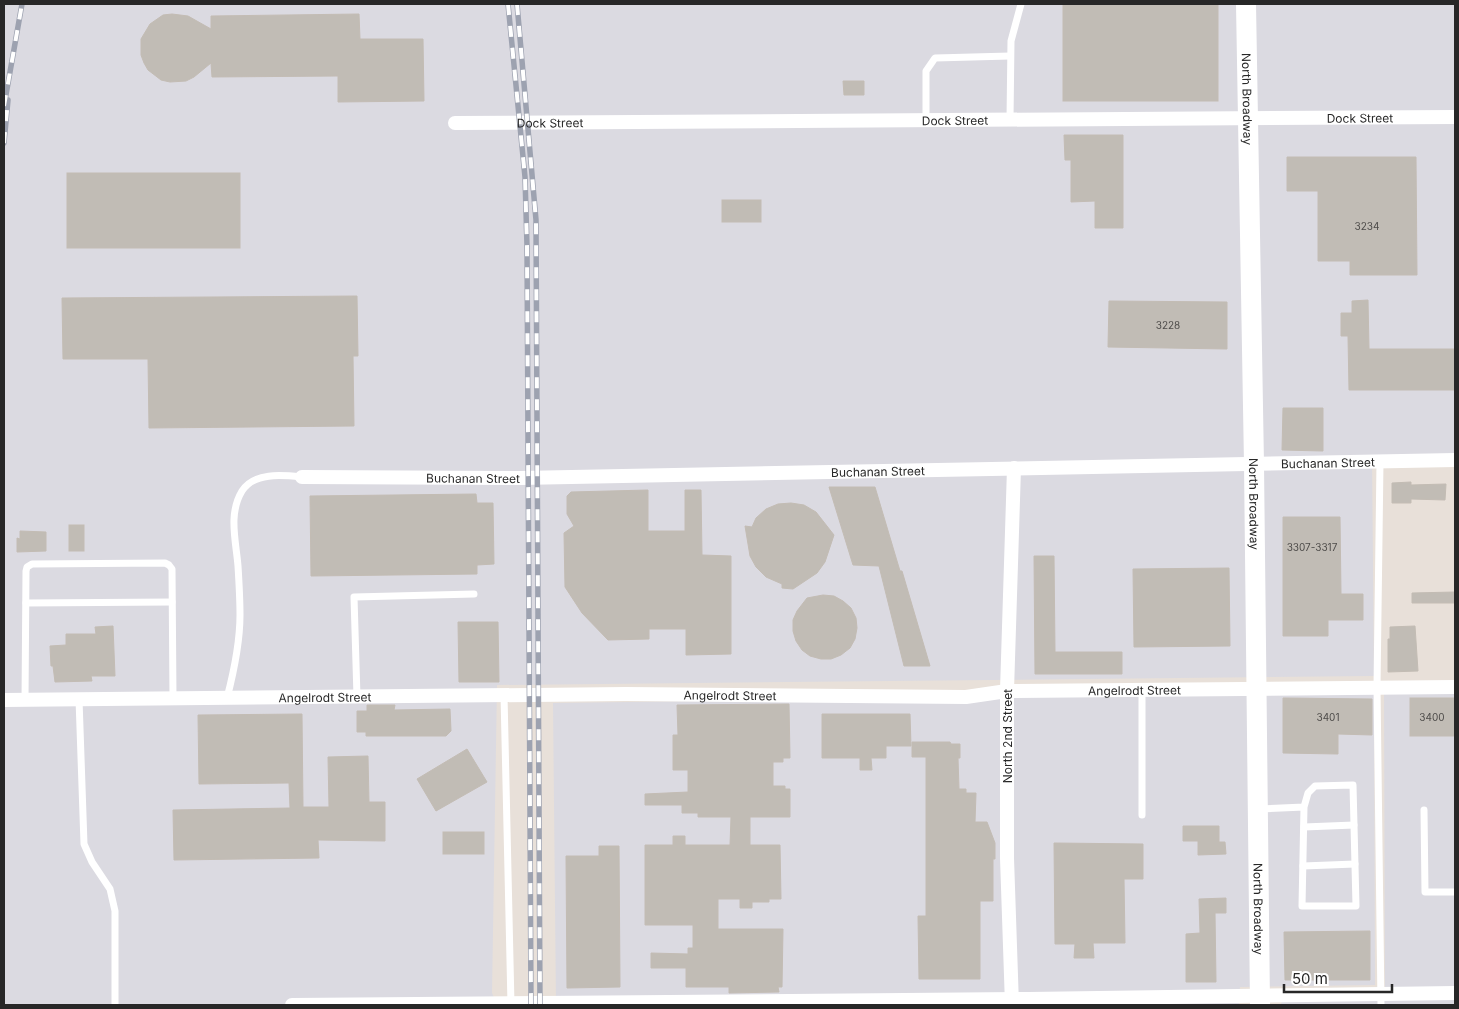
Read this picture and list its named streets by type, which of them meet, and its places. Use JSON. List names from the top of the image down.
{
  "streets": {
    "main road": ["North Broadway"],
    "street": [
      "Dock Street",
      "Buchanan Street",
      "Angelrodt Street",
      "North 2nd Street"
    ]
  },
  "crossings": [
    ["North Broadway", "Dock Street"],
    ["North Broadway", "Buchanan Street"],
    ["North Broadway", "Angelrodt Street"],
    ["Buchanan Street", "North 2nd Street"],
    ["Angelrodt Street", "North 2nd Street"]
  ],
  "house_numbers": [
    "3234",
    "3228",
    "3307-3317",
    "3401",
    "3400"
  ],
  "scale_bar": "50 m"
}
